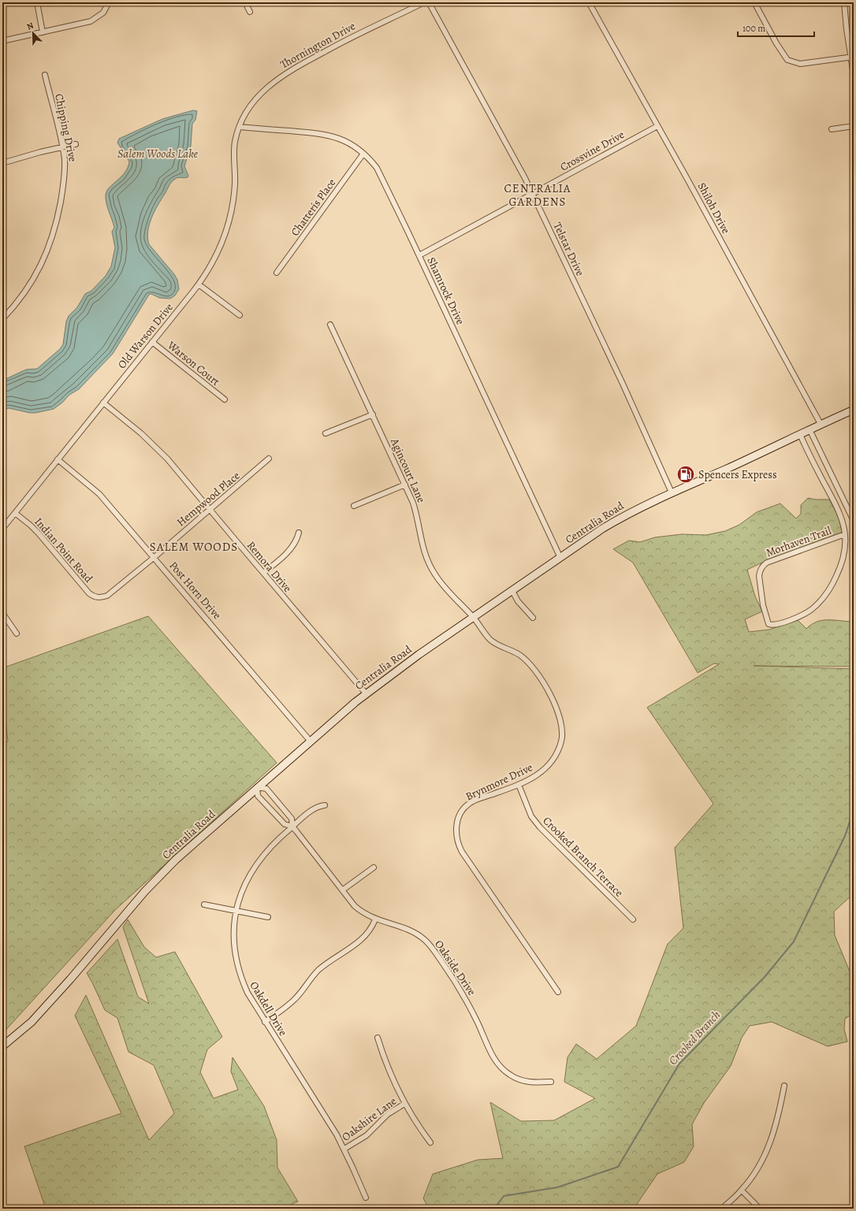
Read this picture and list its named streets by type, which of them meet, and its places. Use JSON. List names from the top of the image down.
{
  "streets": {
    "main road": ["Centralia Road"],
    "street": [
      "Thornington Drive",
      "Chipping Drive",
      "Crossvine Drive",
      "Chatteris Place",
      "Shiloh Drive",
      "Telstar Drive",
      "Shamrock Drive",
      "Old Warson Drive",
      "Warson Court",
      "Agincourt Lane",
      "Hempwood Place",
      "Morhaven Trail",
      "Indian Point Road",
      "Remora Drive",
      "Post Horn Drive",
      "Brynmore Drive",
      "Crooked Branch Terrace",
      "Oakside Drive",
      "Oakdell Drive",
      "Oakshire Lane"
    ]
  },
  "crossings": [
    ["Thornington Drive", "Shamrock Drive"],
    ["Thornington Drive", "Old Warson Drive"],
    ["Crossvine Drive", "Shiloh Drive"],
    ["Crossvine Drive", "Telstar Drive"],
    ["Crossvine Drive", "Shamrock Drive"],
    ["Chatteris Place", "Shamrock Drive"],
    ["Shiloh Drive", "Centralia Road"],
    ["Telstar Drive", "Centralia Road"],
    ["Shamrock Drive", "Old Warson Drive"],
    ["Shamrock Drive", "Centralia Road"],
    ["Old Warson Drive", "Warson Court"],
    ["Old Warson Drive", "Indian Point Road"],
    ["Old Warson Drive", "Remora Drive"],
    ["Old Warson Drive", "Post Horn Drive"],
    ["Agincourt Lane", "Centralia Road"],
    ["Agincourt Lane", "Brynmore Drive"],
    ["Hempwood Place", "Indian Point Road"],
    ["Hempwood Place", "Remora Drive"],
    ["Hempwood Place", "Post Horn Drive"],
    ["Centralia Road", "Morhaven Trail"],
    ["Centralia Road", "Remora Drive"],
    ["Centralia Road", "Post Horn Drive"],
    ["Centralia Road", "Brynmore Drive"],
    ["Centralia Road", "Oakside Drive"],
    ["Brynmore Drive", "Crooked Branch Terrace"],
    ["Oakside Drive", "Oakdell Drive"],
    ["Oakdell Drive", "Oakshire Lane"]
  ],
  "districts": ["CENTRALIA GARDENS", "SALEM WOODS"],
  "water": ["Salem Woods Lake", "Crooked Branch"],
  "places": {
    "fuel station": ["Spencers Express"]
  },
  "scale_bar": "100 m",
  "north": "top left"
}
